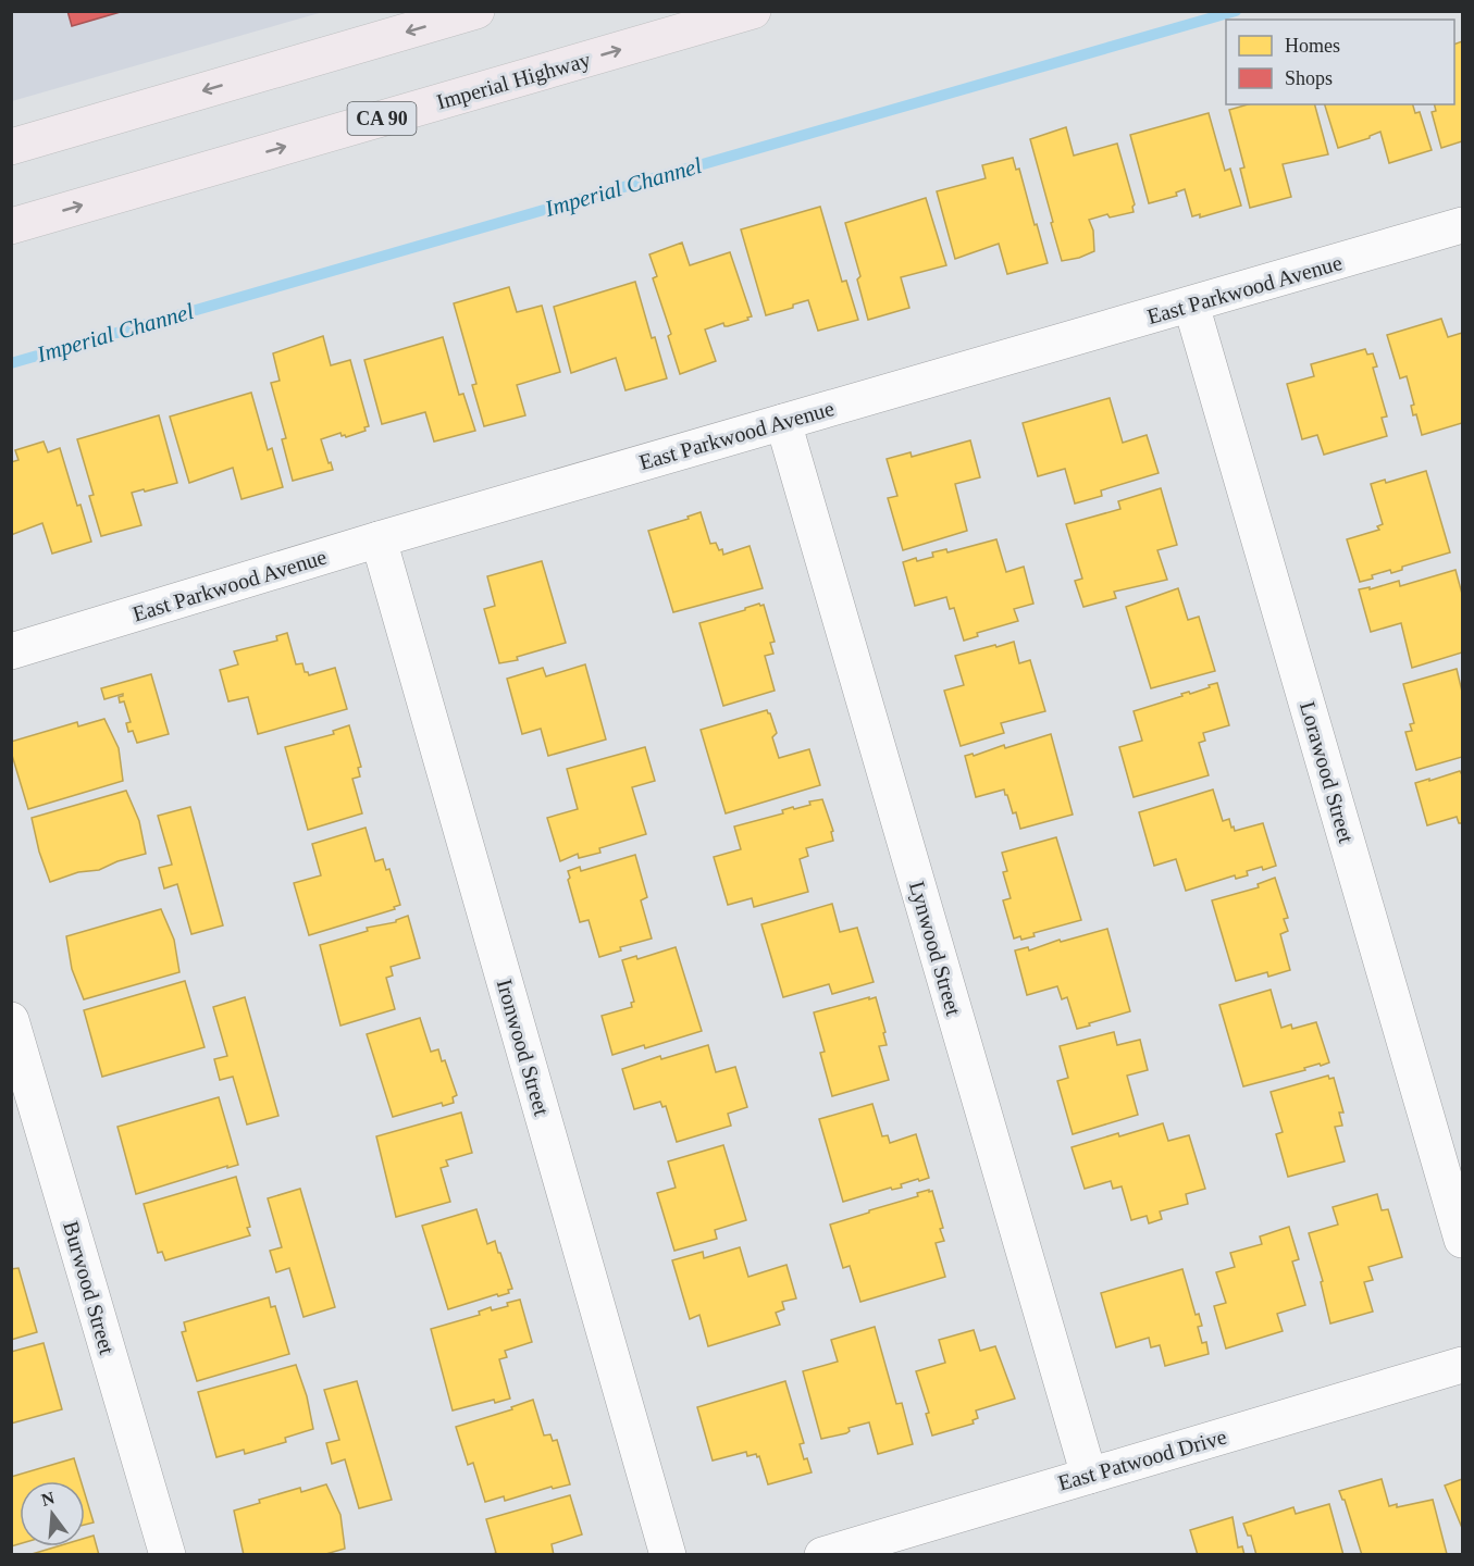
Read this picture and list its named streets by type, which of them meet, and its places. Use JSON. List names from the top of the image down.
{
  "streets": {
    "main road": ["Imperial Highway", "CA 90"],
    "street": [
      "East Parkwood Avenue",
      "Lorawood Street",
      "Lynwood Street",
      "Ironwood Street",
      "Burwood Street",
      "East Patwood Drive"
    ]
  },
  "crossings": [
    ["East Parkwood Avenue", "Lorawood Street"],
    ["East Parkwood Avenue", "Lynwood Street"],
    ["East Parkwood Avenue", "Ironwood Street"],
    ["Lynwood Street", "East Patwood Drive"]
  ],
  "water": ["Imperial Channel"],
  "legend": ["Homes", "Shops"],
  "north": "top"
}
